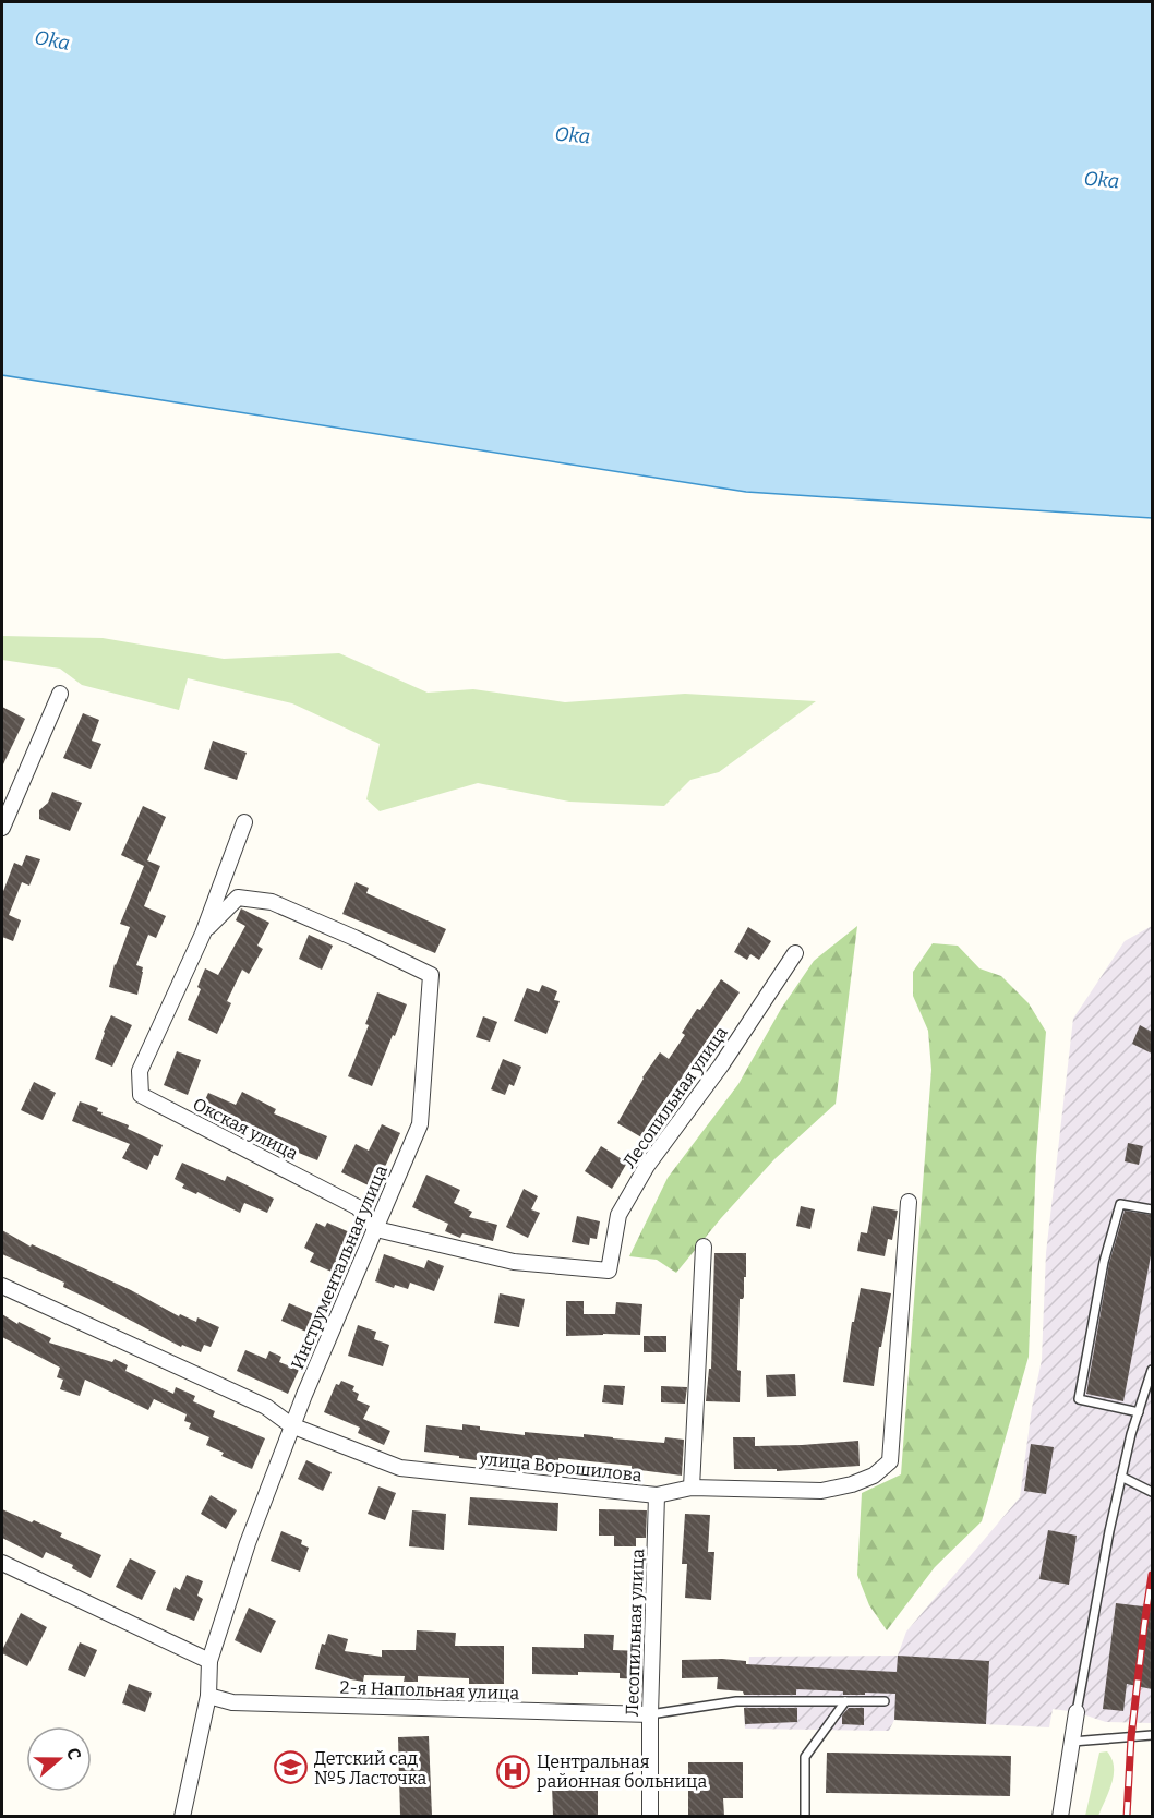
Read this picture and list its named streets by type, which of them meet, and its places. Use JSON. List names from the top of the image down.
{
  "streets": {
    "street": [
      "Лесопильная улица",
      "Окская улица",
      "Инструментальная улица",
      "улица Ворошилова",
      "2-я Напольная улица"
    ]
  },
  "crossings": [
    ["Лесопильная улица", "Окская улица"],
    ["Лесопильная улица", "Инструментальная улица"],
    ["Лесопильная улица", "улица Ворошилова"],
    ["Лесопильная улица", "2-я Напольная улица"],
    ["Окская улица", "Инструментальная улица"],
    ["Инструментальная улица", "улица Ворошилова"],
    ["Инструментальная улица", "2-я Напольная улица"]
  ],
  "water": ["Oka"],
  "places": {
    "school or university": ["Детский сад №5 Ласточка"],
    "hospital": ["Центральная районная больница"]
  },
  "north": "right"
}
